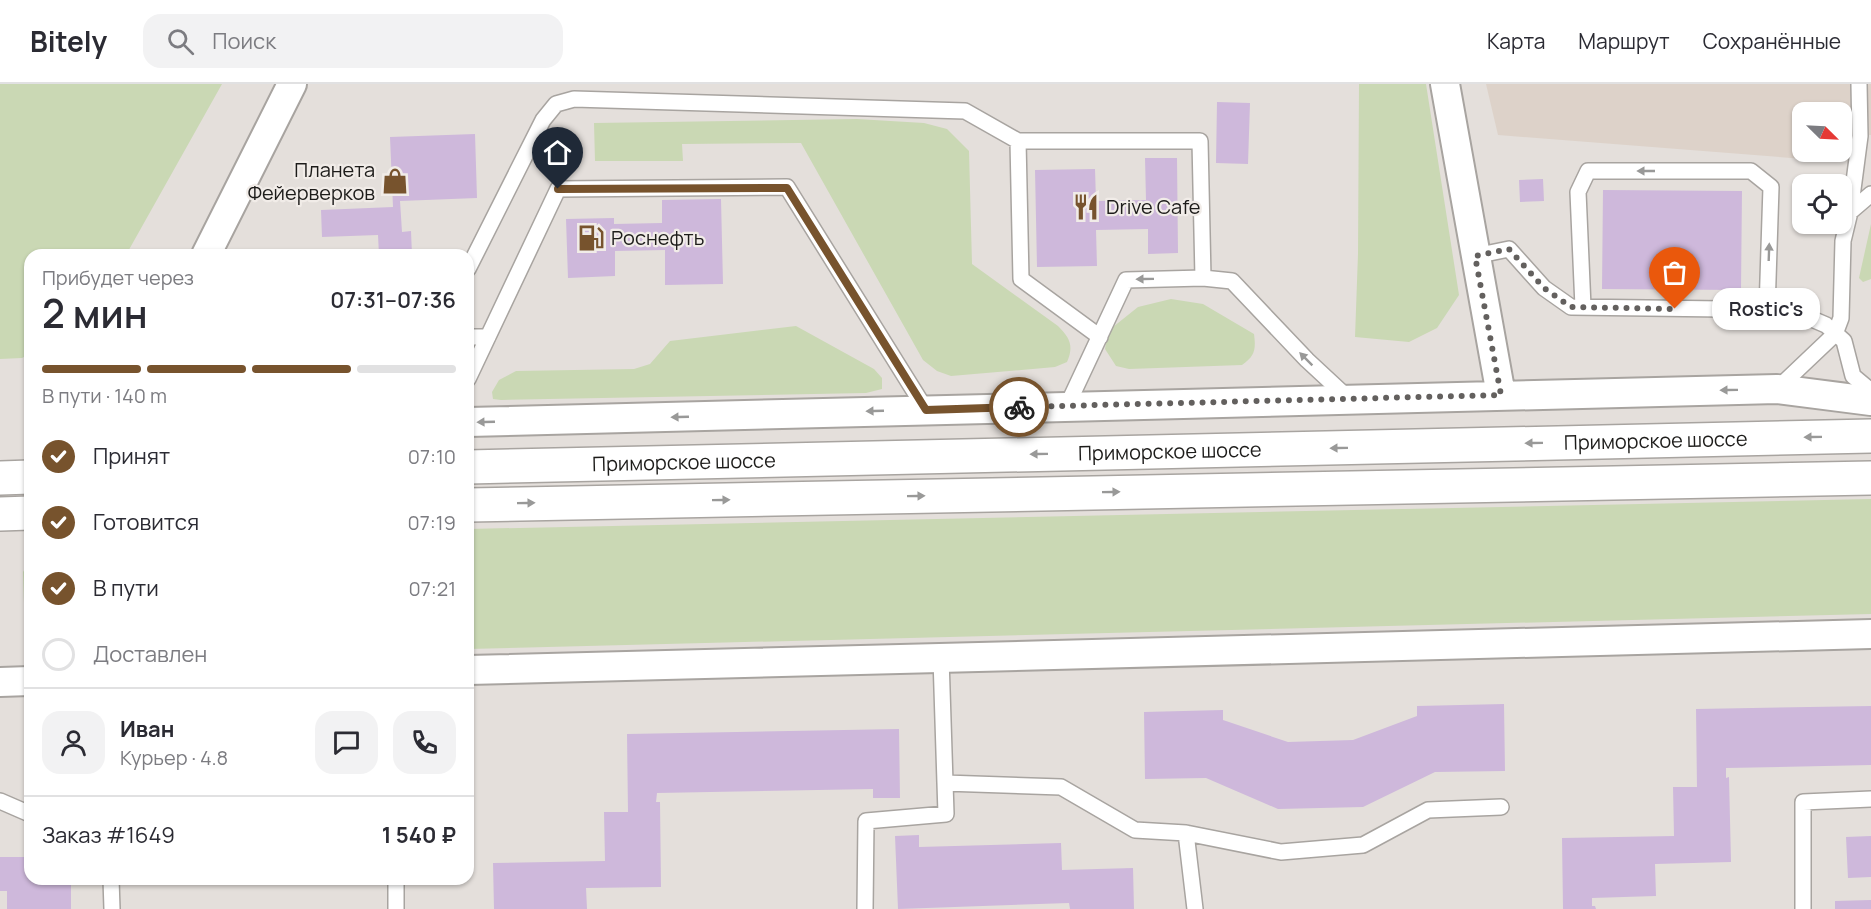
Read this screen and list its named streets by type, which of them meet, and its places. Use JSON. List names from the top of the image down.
{
  "streets": {
    "highway": ["Приморское шоссе"]
  },
  "places": {
    "shop": ["Планета Фейерверков"],
    "restaurant": ["Drive Cafe"],
    "fuel station": ["Роснефть"],
    "other": ["Rostic's"]
  },
  "north": "bottom right",
  "page": {
    "header": "Bitely",
    "search": "Поиск",
    "nav": ["Карта", "Маршрут", "Сохранённые"],
    "heading": ["2 мин", "Прибудет через", "07:31–07:36"],
    "panel": [
      "Иван",
      "Курьер · 4.8",
      "Заказ #1649",
      "1 540 ₽"
    ],
    "bubble": "Rostic's",
    "bar": "В пути · 140 m",
    "list": [
      ["Принят", "07:10"],
      ["Готовится", "07:19"],
      ["В пути", "07:21"],
      "Доставлен"
    ]
  }
}
